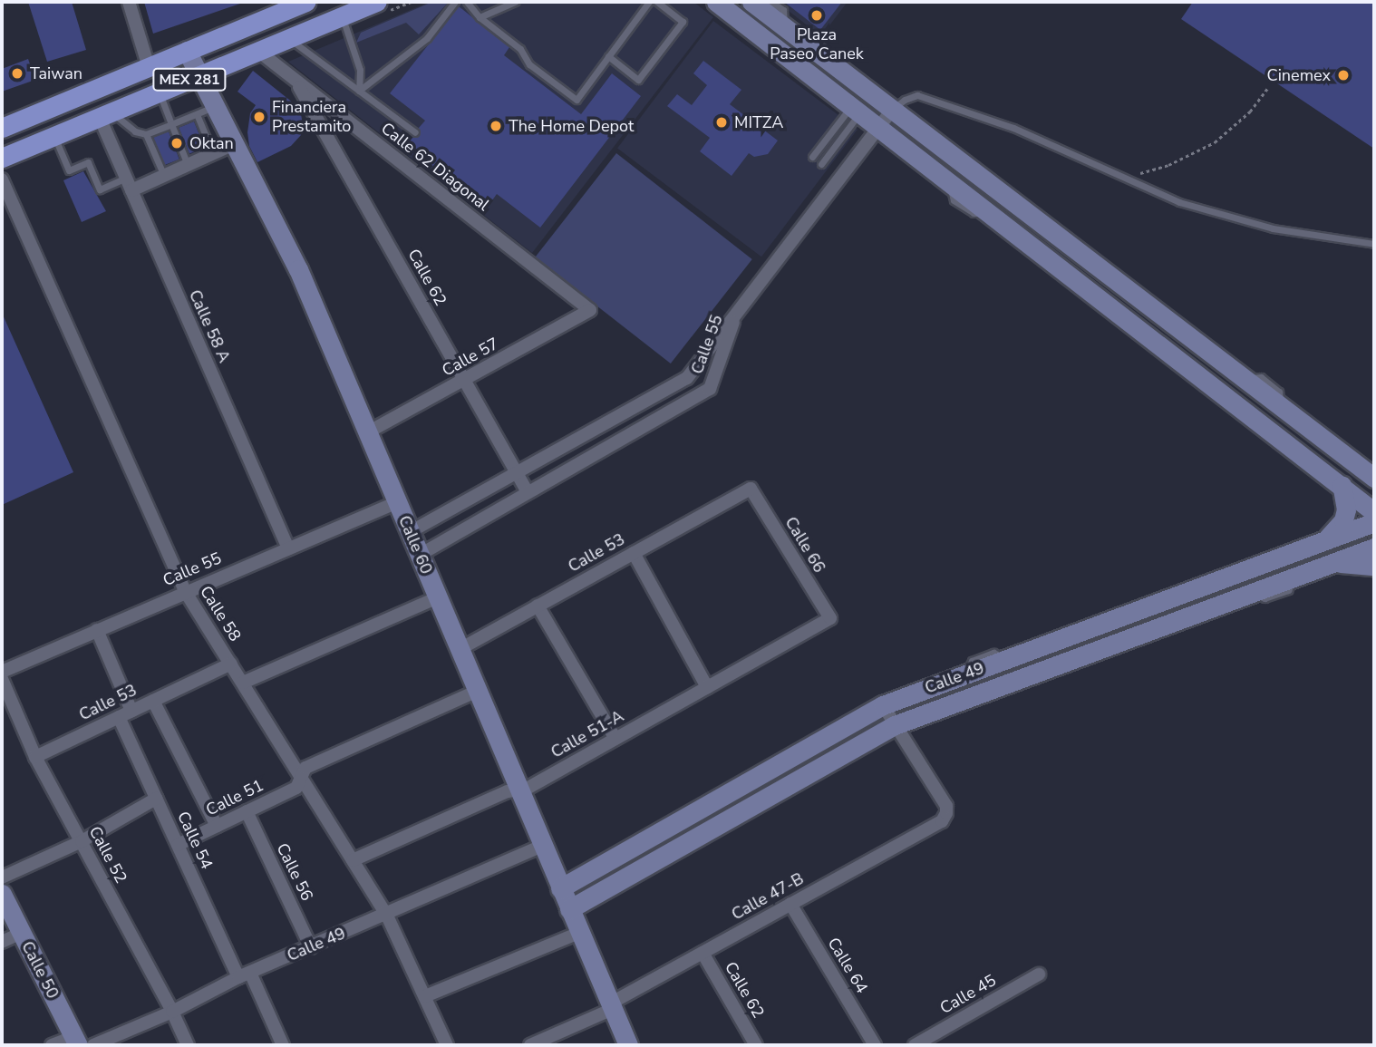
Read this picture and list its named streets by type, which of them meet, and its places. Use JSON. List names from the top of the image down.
{
  "streets": {
    "main road": ["MEX 281"],
    "street": [
      "Calle 62 Diagonal",
      "Calle 62",
      "Calle 58 A",
      "Calle 55",
      "Calle 57",
      "Calle 60",
      "Calle 66",
      "Calle 53",
      "Calle 58",
      "Calle 49",
      "Calle 51-A",
      "Calle 51",
      "Calle 54",
      "Calle 52",
      "Calle 56",
      "Calle 47-B",
      "Calle 64",
      "Calle 50",
      "Calle 45"
    ]
  },
  "crossings": [
    ["MEX 281", "Calle 62 Diagonal"],
    ["MEX 281", "Calle 58 A"],
    ["MEX 281", "Calle 60"],
    ["Calle 62 Diagonal", "Calle 62"],
    ["Calle 62 Diagonal", "Calle 57"],
    ["Calle 62", "Calle 55"],
    ["Calle 62", "Calle 57"],
    ["Calle 62", "Calle 47-B"],
    ["Calle 58 A", "Calle 55"],
    ["Calle 55", "Calle 60"],
    ["Calle 55", "Calle 58"],
    ["Calle 57", "Calle 60"],
    ["Calle 60", "Calle 53"],
    ["Calle 60", "Calle 49"],
    ["Calle 60", "Calle 51-A"],
    ["Calle 60", "Calle 47-B"],
    ["Calle 66", "Calle 53"],
    ["Calle 66", "Calle 51-A"],
    ["Calle 53", "Calle 58"],
    ["Calle 53", "Calle 54"],
    ["Calle 53", "Calle 52"],
    ["Calle 58", "Calle 49"],
    ["Calle 58", "Calle 51-A"],
    ["Calle 58", "Calle 51"],
    ["Calle 49", "Calle 54"],
    ["Calle 49", "Calle 52"],
    ["Calle 49", "Calle 56"],
    ["Calle 49", "Calle 47-B"],
    ["Calle 49", "Calle 50"],
    ["Calle 51", "Calle 54"],
    ["Calle 51", "Calle 56"],
    ["Calle 47-B", "Calle 64"]
  ],
  "places": [
    "Plaza Paseo Canek",
    "Taiwan",
    "Cinemex",
    "Financiera Prestamito",
    "MITZA",
    "The Home Depot",
    "Oktan"
  ]
}
